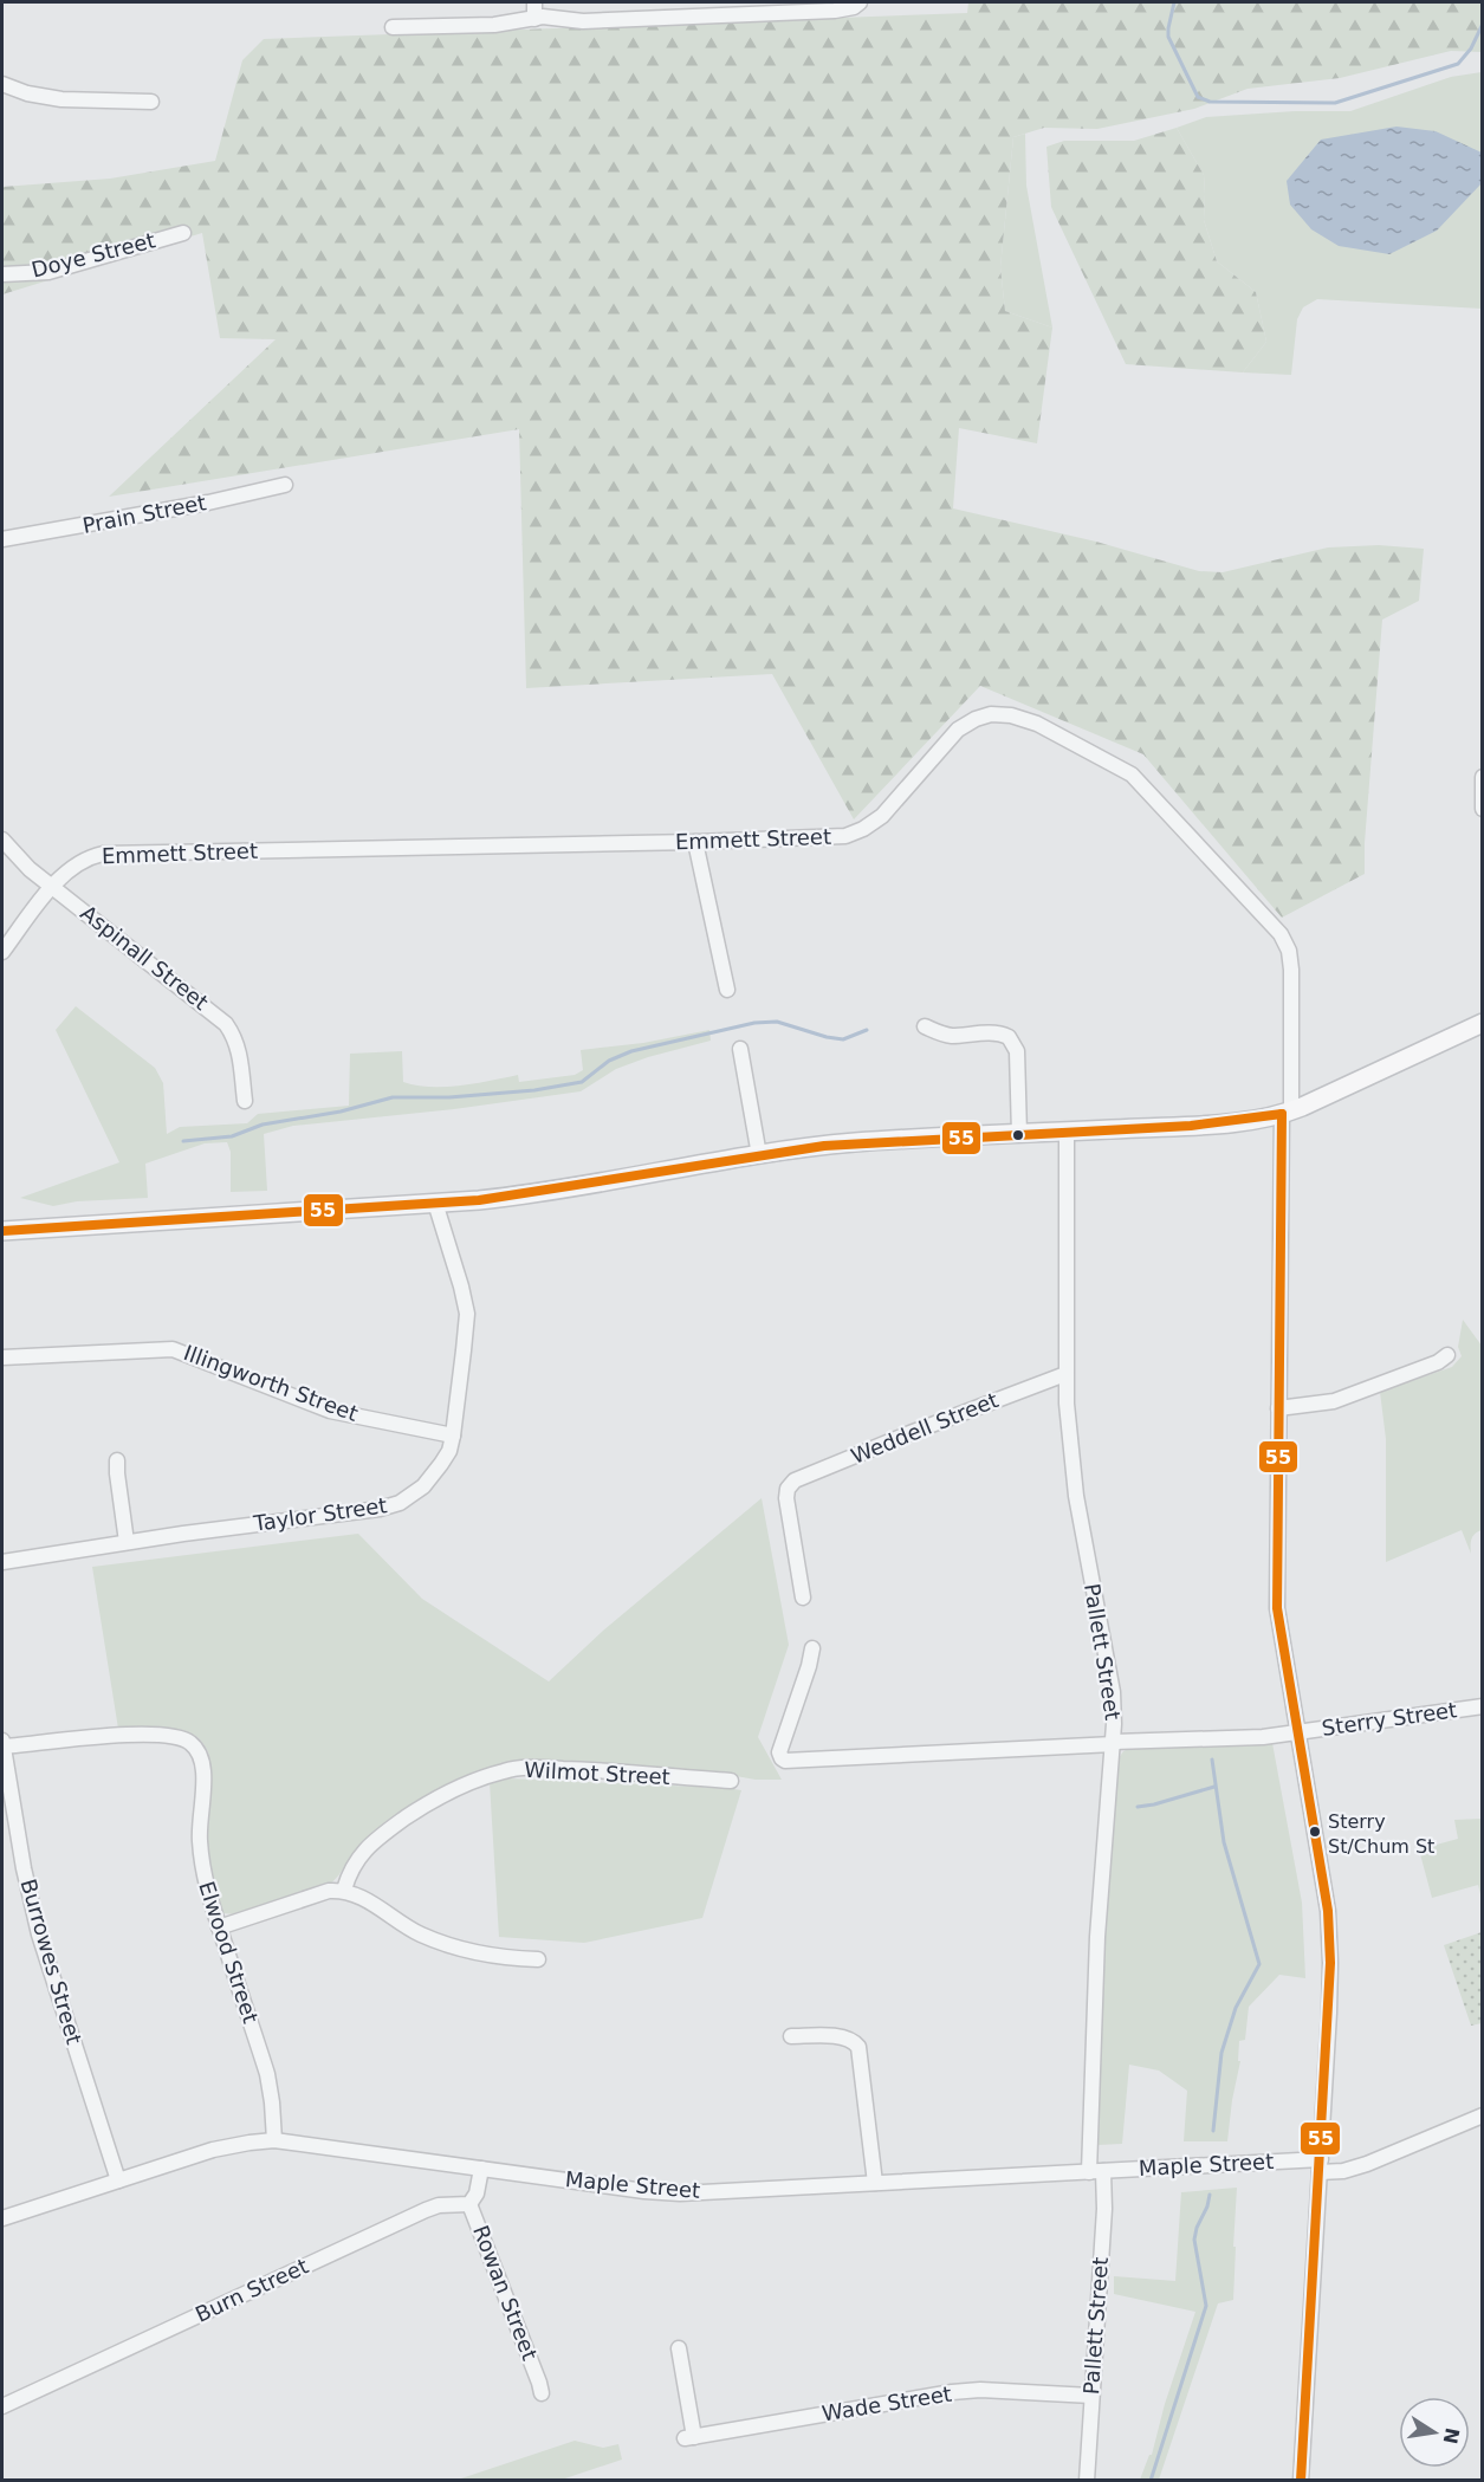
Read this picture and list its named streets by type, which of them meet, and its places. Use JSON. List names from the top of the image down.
{
  "streets": {
    "street": [
      "Doye Street",
      "Prain Street",
      "Emmett Street",
      "Aspinall Street",
      "Illingworth Street",
      "Weddell Street",
      "Taylor Street",
      "Pallett Street",
      "Sterry Street",
      "Wilmot Street",
      "Elwood Street",
      "Burrowes Street",
      "Maple Street",
      "Burn Street",
      "Rowan Street",
      "Wade Street"
    ]
  },
  "crossings": [
    ["Emmett Street", "Aspinall Street"],
    ["Emmett Street", "Sterry Street"],
    ["Emmett Street", "Maple Street"],
    ["Illingworth Street", "Taylor Street"],
    ["Weddell Street", "Pallett Street"],
    ["Pallett Street", "Maple Street"],
    ["Pallett Street", "Wade Street"],
    ["Elwood Street", "Burrowes Street"],
    ["Elwood Street", "Maple Street"],
    ["Burrowes Street", "Maple Street"],
    ["Burn Street", "Rowan Street"]
  ],
  "places": ["Sterry St/Chum St"],
  "lines": ["transit line 55"],
  "north": "right"
}
